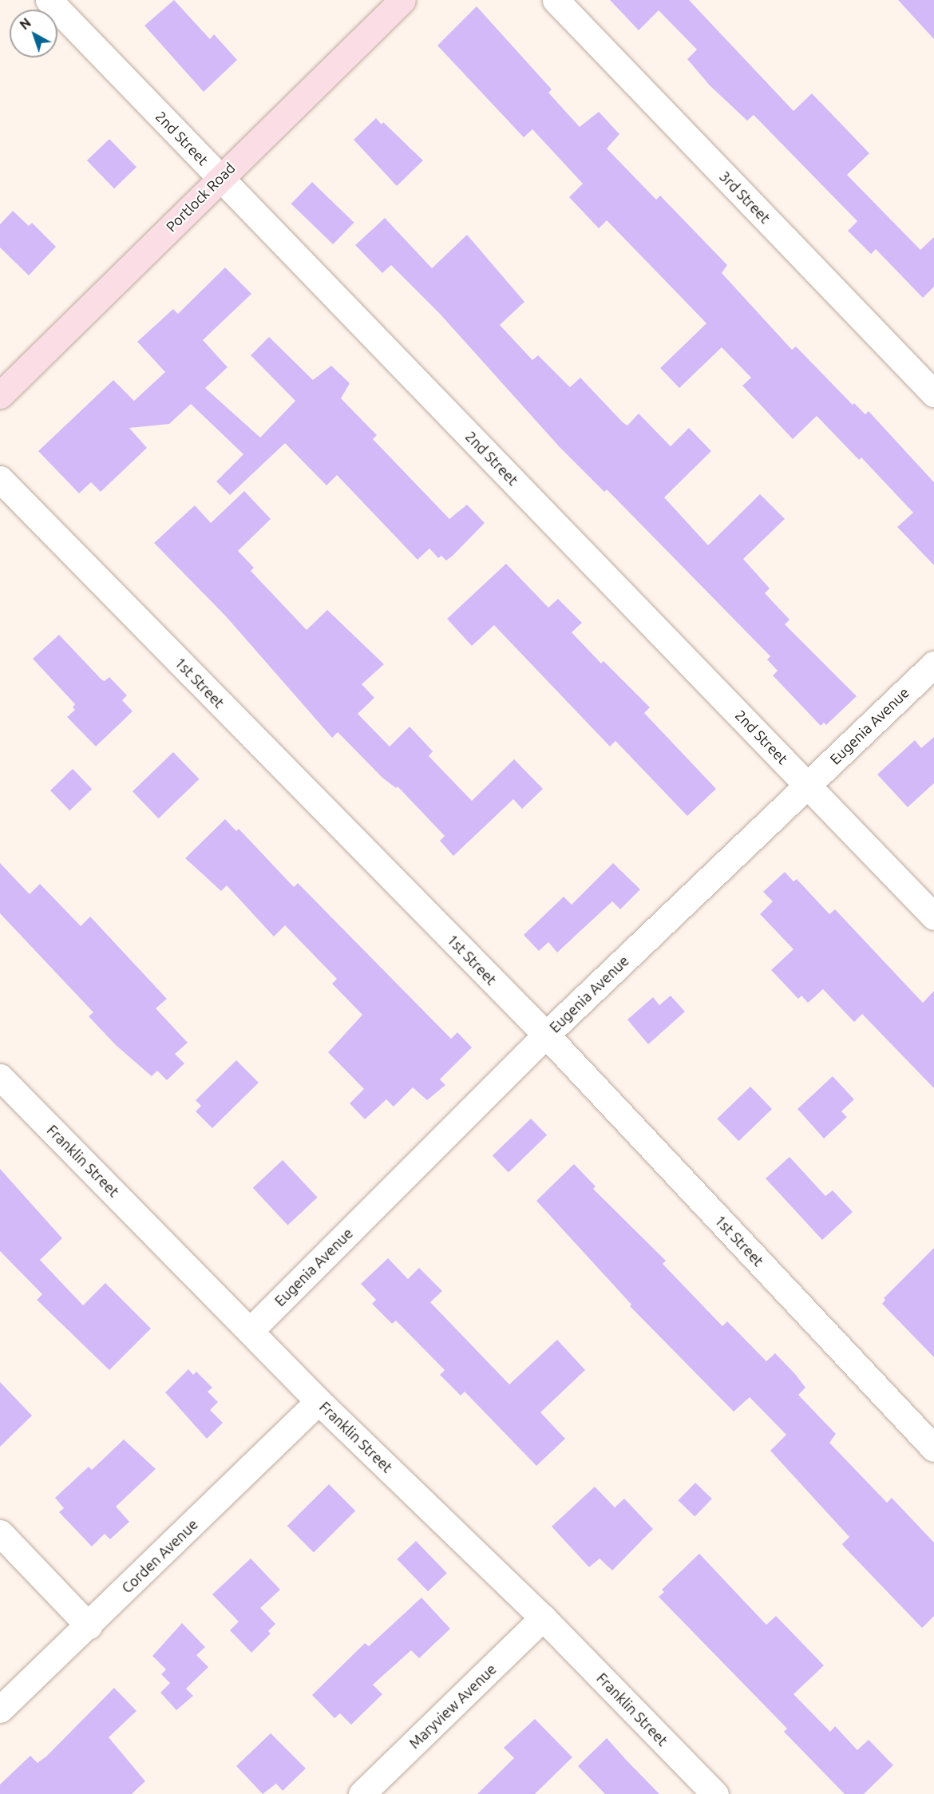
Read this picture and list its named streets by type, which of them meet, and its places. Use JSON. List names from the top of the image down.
{
  "streets": {
    "main road": ["Portlock Road"],
    "street": [
      "2nd Street",
      "3rd Street",
      "1st Street",
      "Eugenia Avenue",
      "Franklin Street",
      "Corden Avenue",
      "Maryview Avenue"
    ]
  },
  "crossings": [
    ["2nd Street", "Portlock Road"],
    ["2nd Street", "Eugenia Avenue"],
    ["1st Street", "Eugenia Avenue"],
    ["Eugenia Avenue", "Franklin Street"],
    ["Franklin Street", "Corden Avenue"],
    ["Franklin Street", "Maryview Avenue"]
  ],
  "north": "top left"
}
